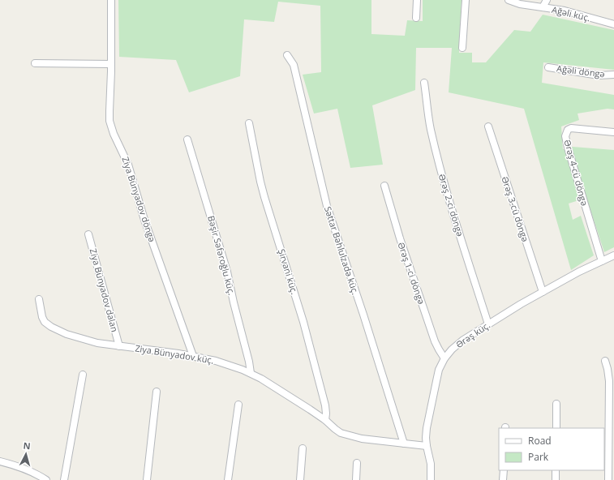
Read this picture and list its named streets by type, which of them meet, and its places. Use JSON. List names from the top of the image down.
{
  "streets": {
    "street": [
      "Ağəli küç.",
      "Ağəli döngə",
      "Ərəş 4-cü döngə",
      "Ziya Bünyadov döngə",
      "Ərəş 2-ci döngə",
      "Ərəş 3-cü döngə",
      "Səttar Bəhlulzadə küç.",
      "Bəşir Səfəroğlu küç.",
      "Şirvani küç.",
      "Ərəş 1-ci döngə",
      "Ziya Bünyadov dalan",
      "Ərəş küç.",
      "Ziya Bünyadov küç."
    ]
  },
  "crossings": [
    ["Ərəş 4-cü döngə", "Ərəş küç."],
    ["Ziya Bünyadov döngə", "Ziya Bünyadov küç."],
    ["Ərəş 2-ci döngə", "Ərəş küç."],
    ["Ərəş 3-cü döngə", "Ərəş küç."],
    ["Səttar Bəhlulzadə küç.", "Ziya Bünyadov küç."],
    ["Bəşir Səfəroğlu küç.", "Ziya Bünyadov küç."],
    ["Şirvani küç.", "Ziya Bünyadov küç."],
    ["Ərəş 1-ci döngə", "Ərəş küç."],
    ["Ziya Bünyadov dalan", "Ziya Bünyadov küç."],
    ["Ərəş küç.", "Ziya Bünyadov küç."]
  ],
  "legend": ["Road", "Park"],
  "north": "top"
}
